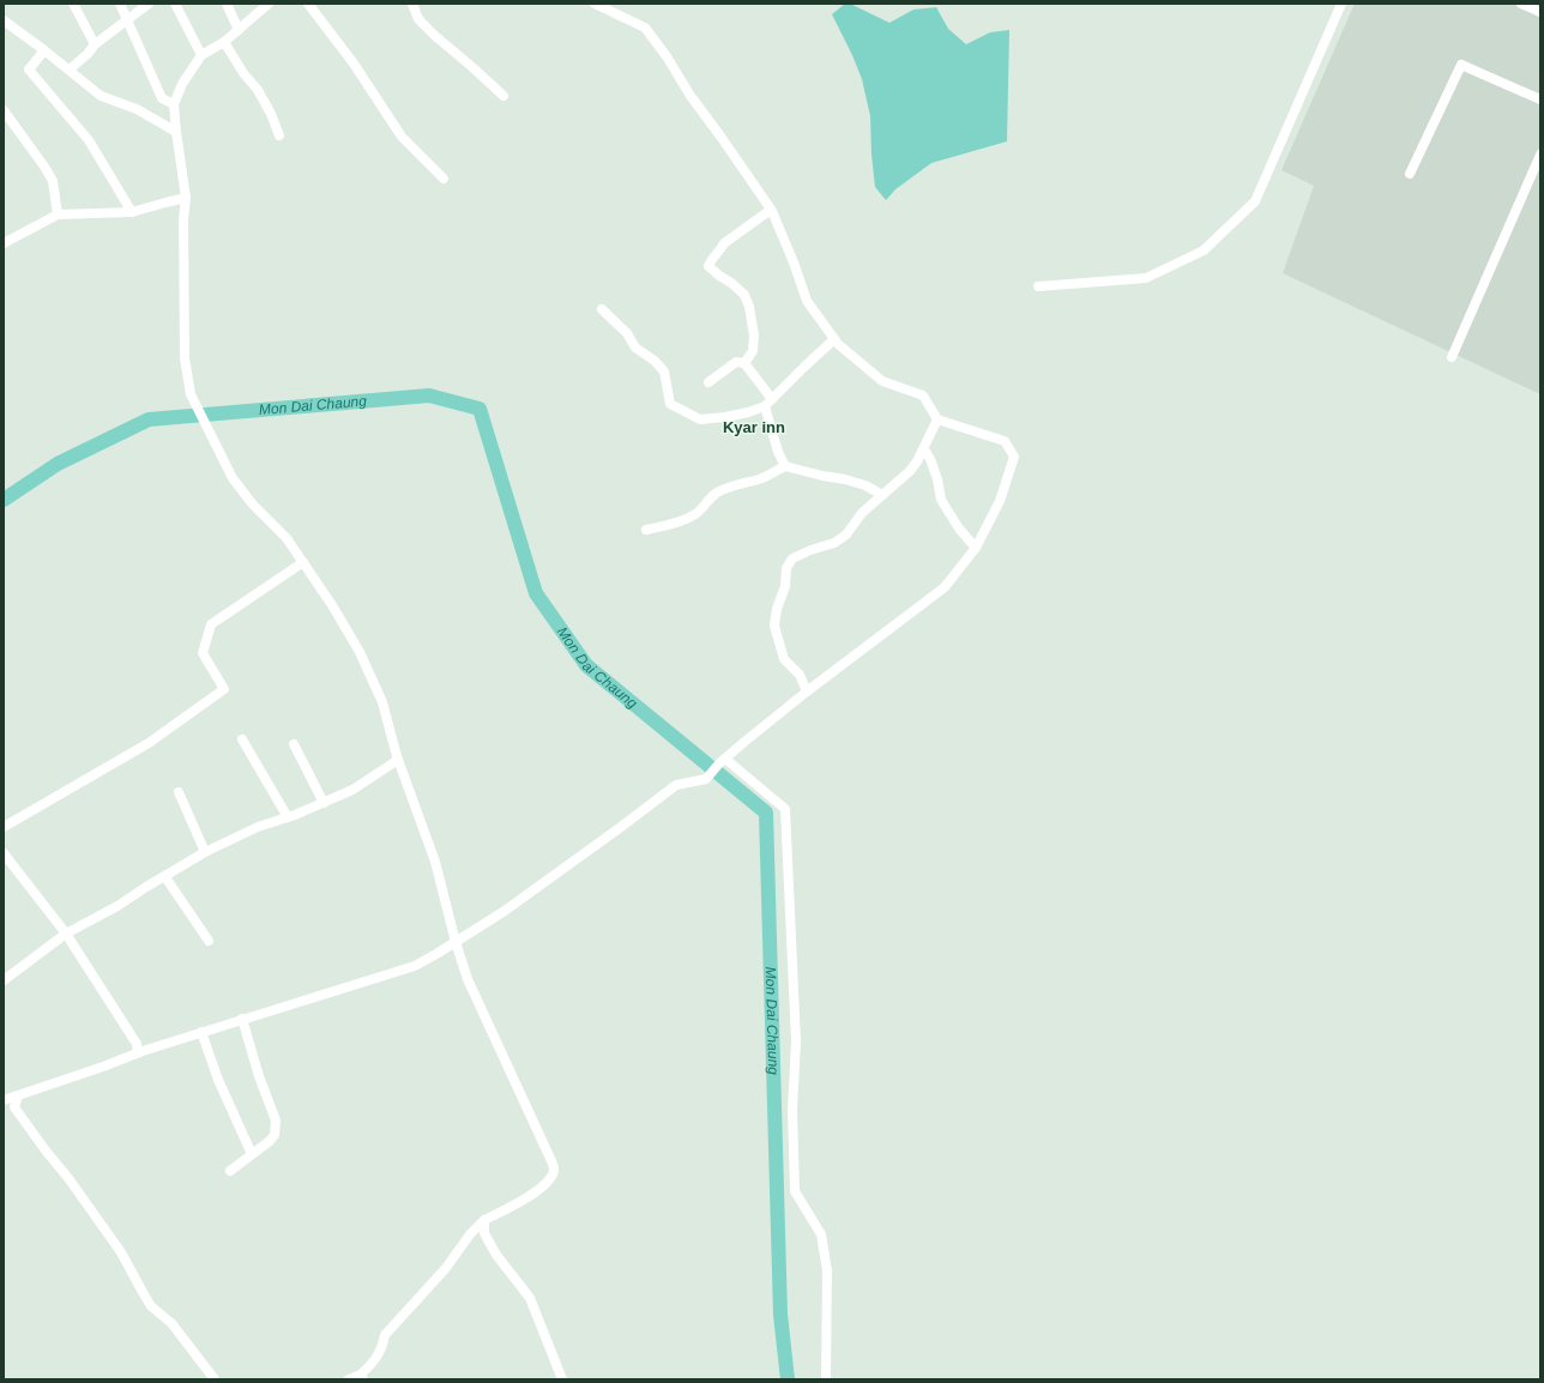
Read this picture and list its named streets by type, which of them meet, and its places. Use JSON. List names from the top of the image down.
{
  "districts": ["Kyar inn"],
  "water": ["Mon Dai Chaung"]
}
